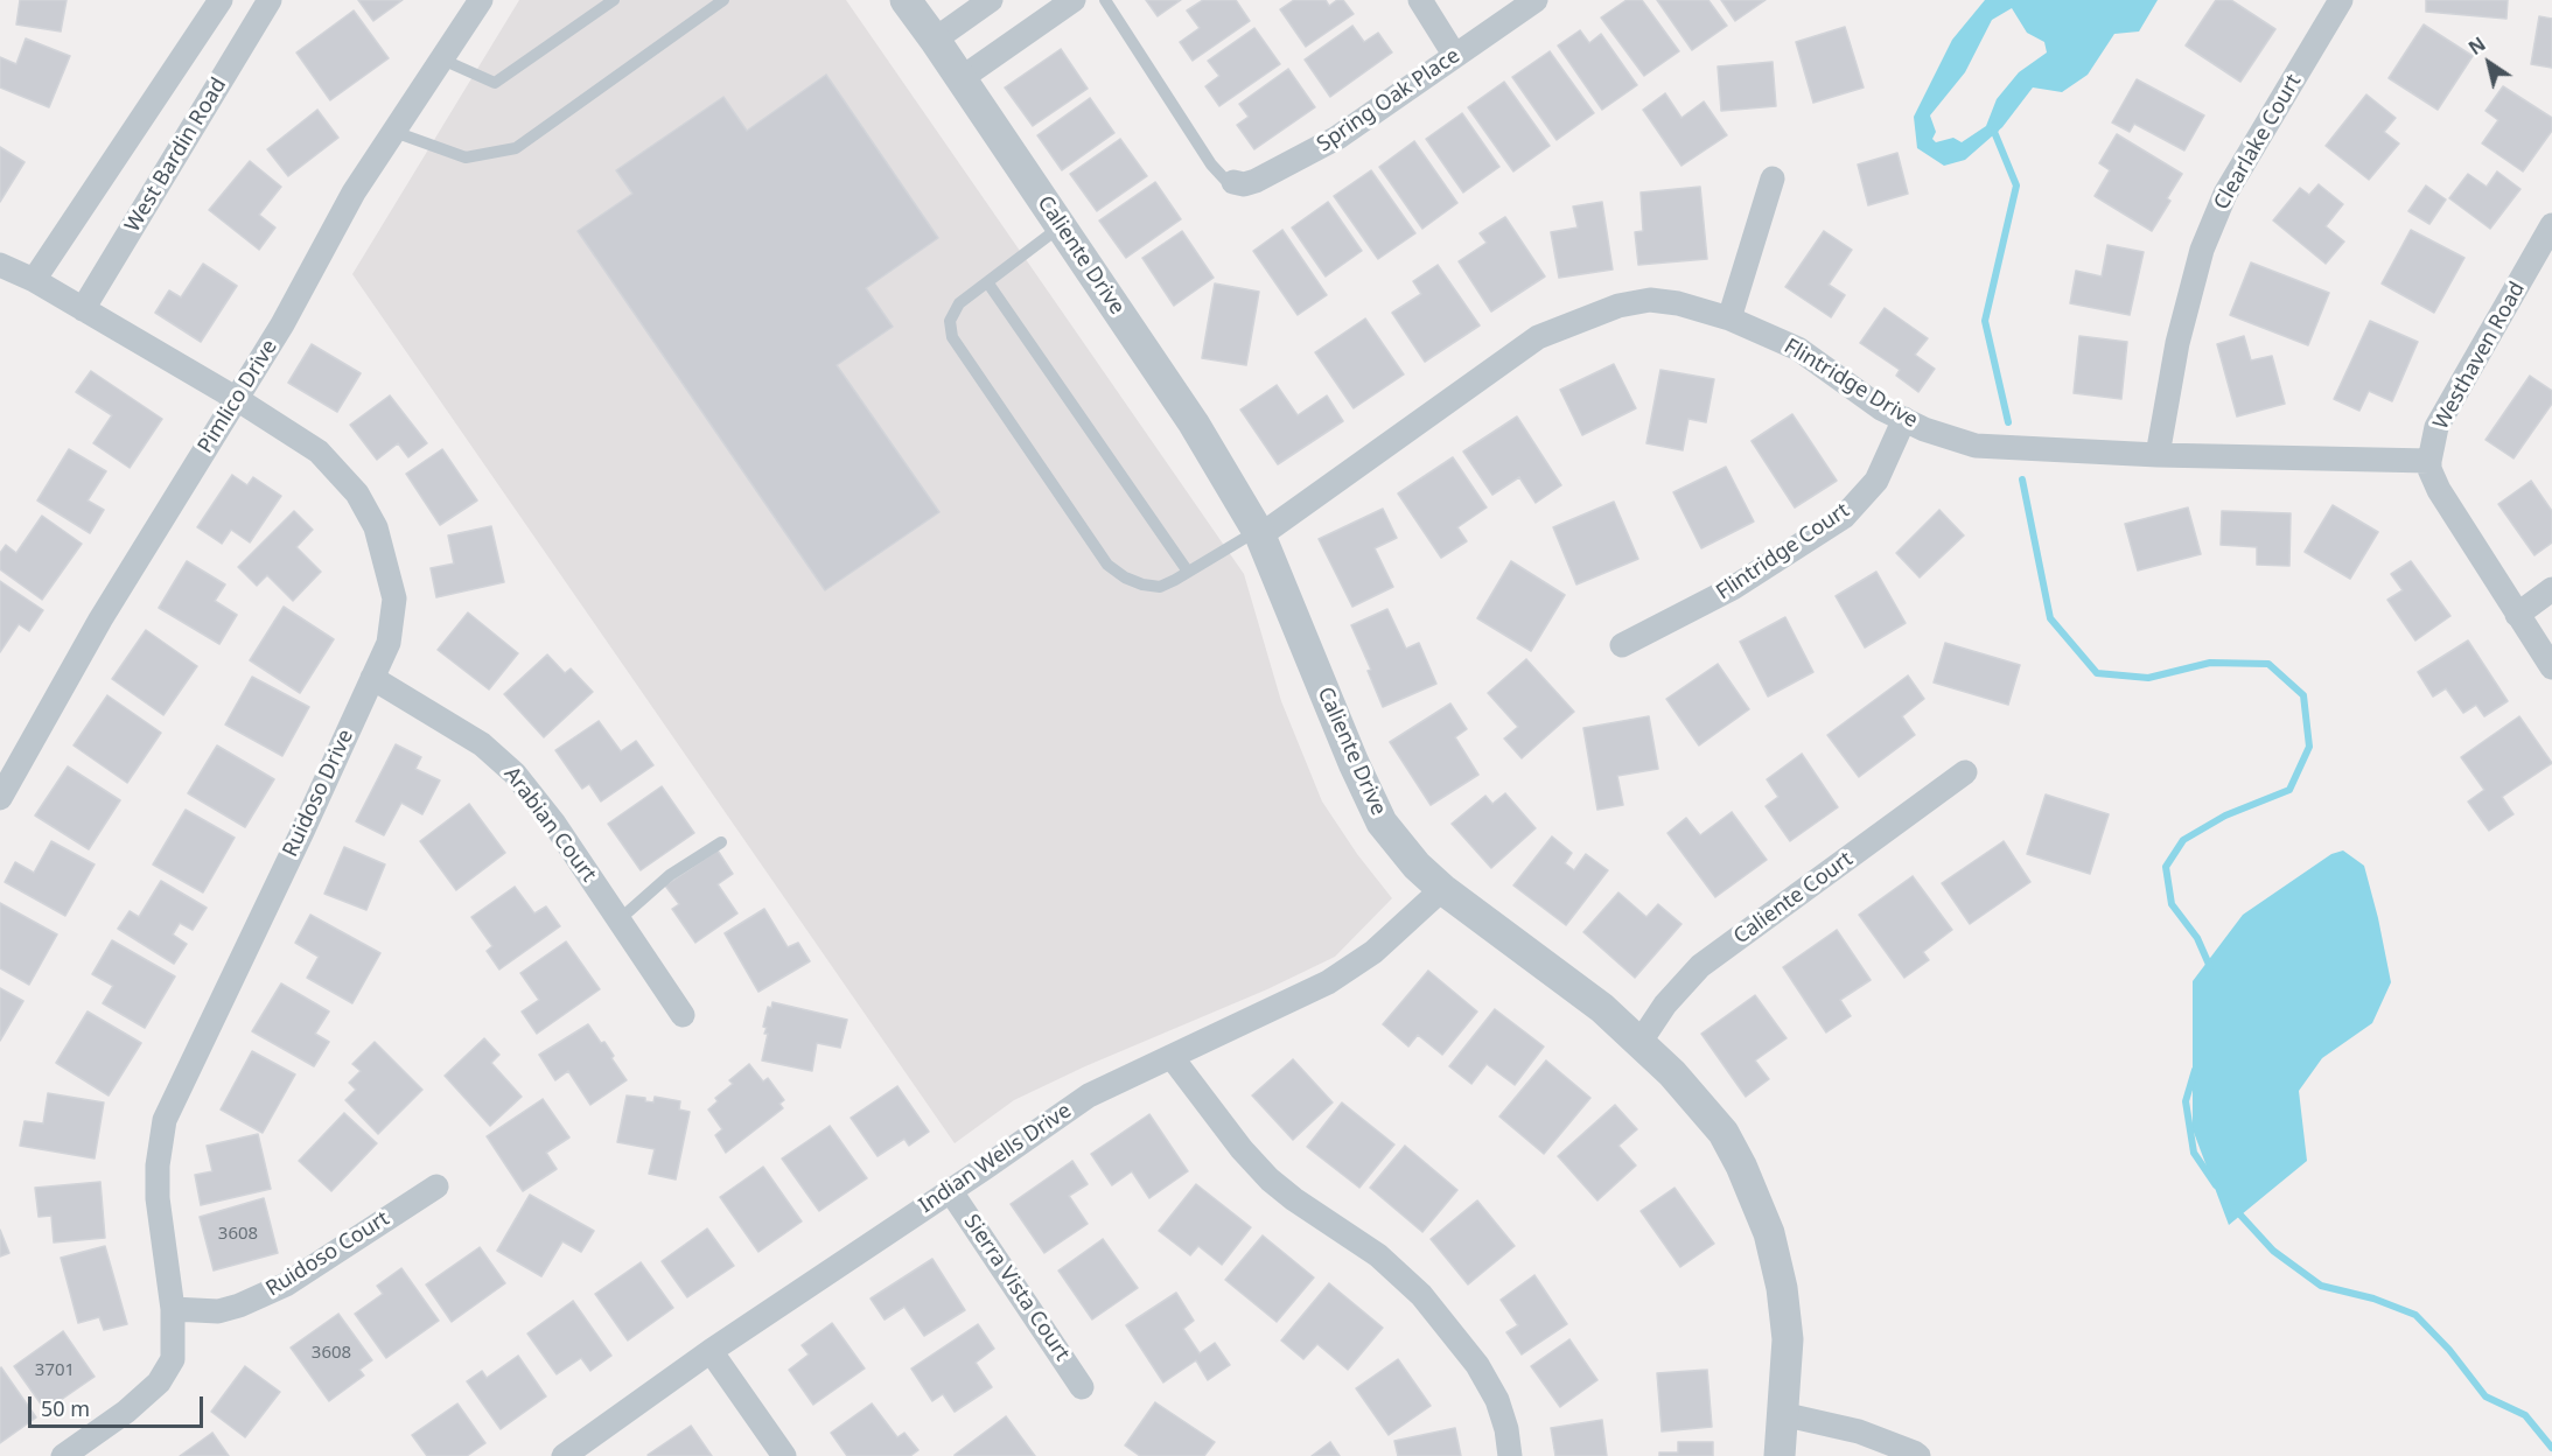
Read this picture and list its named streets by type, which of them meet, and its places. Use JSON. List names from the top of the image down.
{
  "streets": {
    "street": [
      "Spring Oak Place",
      "Clearlake Court",
      "West Bardin Road",
      "Caliente Drive",
      "Westhaven Road",
      "Flintridge Drive",
      "Pimlico Drive",
      "Flintridge Court",
      "Ruidoso Drive",
      "Arabian Court",
      "Caliente Court",
      "Indian Wells Drive",
      "Ruidoso Court",
      "Sierra Vista Court"
    ]
  },
  "crossings": [
    ["Clearlake Court", "Flintridge Drive"],
    ["West Bardin Road", "Ruidoso Drive"],
    ["Caliente Drive", "Flintridge Drive"],
    ["Caliente Drive", "Caliente Court"],
    ["Caliente Drive", "Indian Wells Drive"],
    ["Westhaven Road", "Flintridge Drive"],
    ["Flintridge Drive", "Flintridge Court"],
    ["Pimlico Drive", "Ruidoso Drive"],
    ["Ruidoso Drive", "Arabian Court"],
    ["Ruidoso Drive", "Ruidoso Court"],
    ["Indian Wells Drive", "Sierra Vista Court"]
  ],
  "house_numbers": ["3608", "3608", "3701"],
  "scale_bar": "50 m",
  "north": "top left"
}
